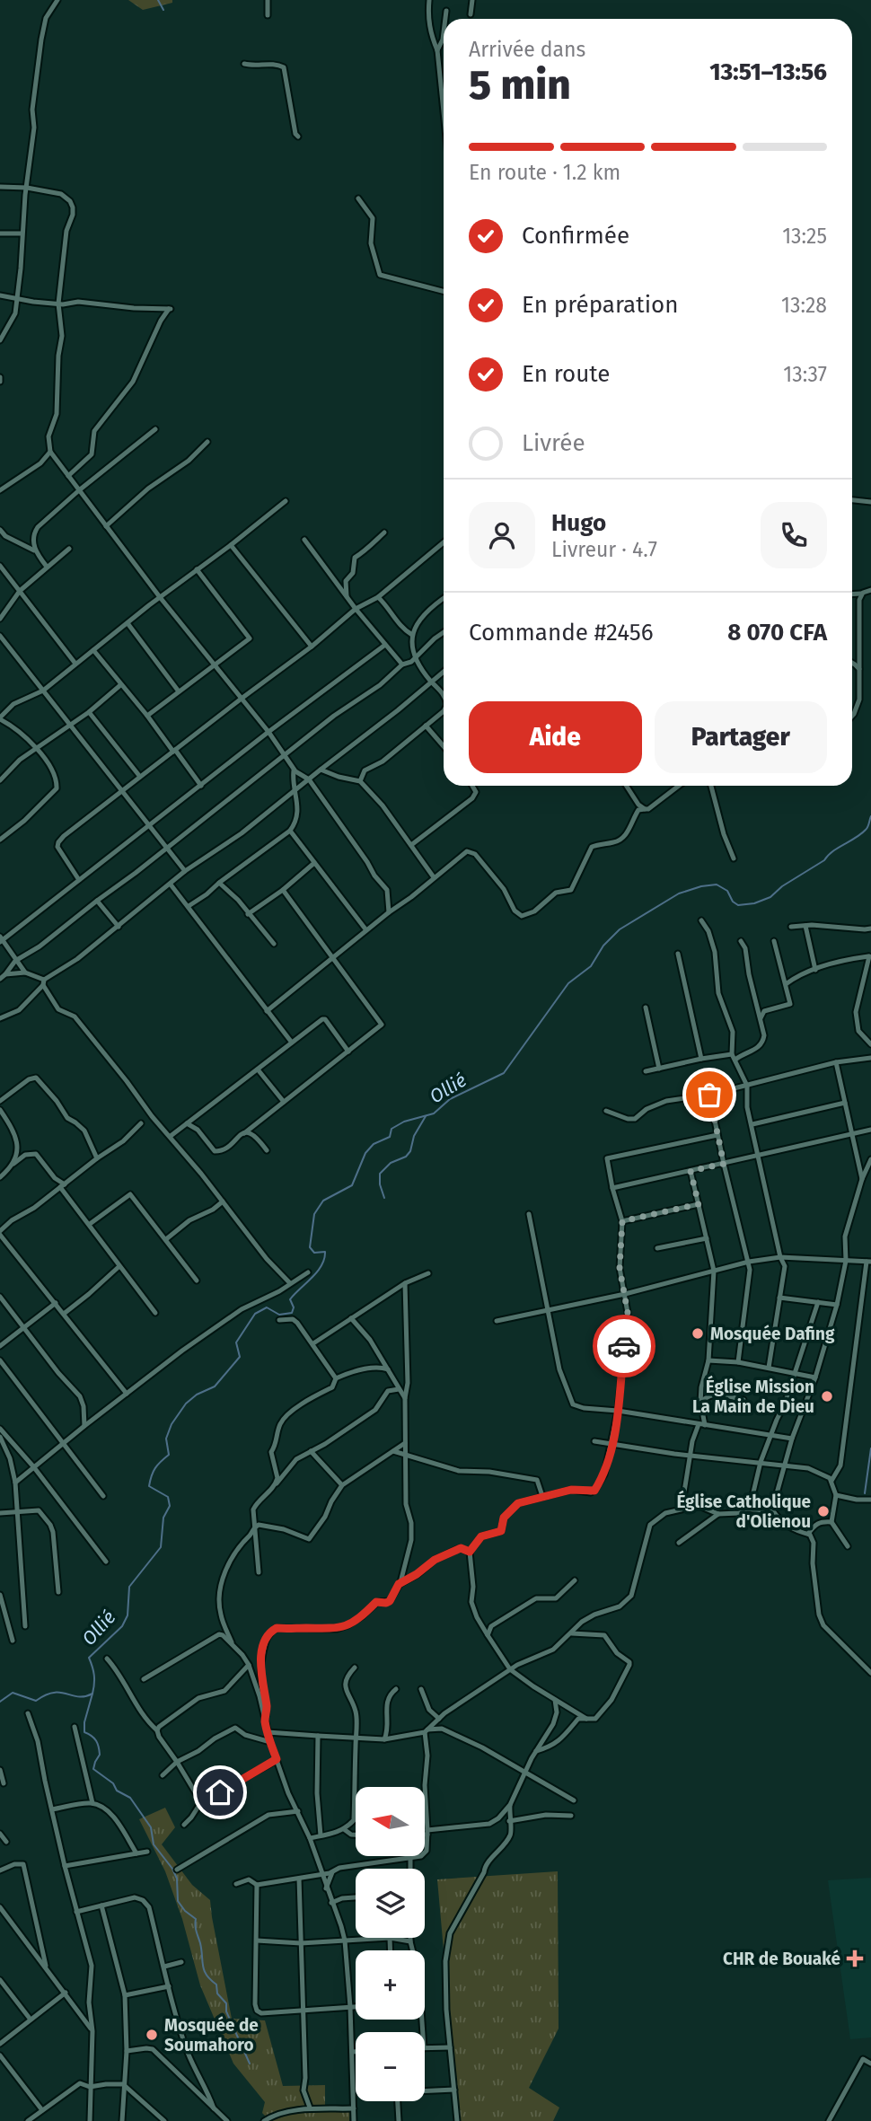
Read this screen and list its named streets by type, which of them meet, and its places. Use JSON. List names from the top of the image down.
{
  "water": ["Ollié"],
  "places": {
    "other": [
      "Mosquée Dafing",
      "Église Mission La Main de Dieu",
      "Église Catholique d'Olienou",
      "Mosquée de Soumahoro"
    ],
    "health": ["CHR de Bouaké"]
  },
  "north": "left",
  "page": {
    "heading": ["5 min", "Arrivée dans", "13:51–13:56"],
    "panel": [
      "Hugo",
      "Livreur · 4.7",
      "Commande #2456",
      "8 070 CFA"
    ],
    "bar": "En route · 1.2 km",
    "list": [
      ["Confirmée", "13:25"],
      ["En préparation", "13:28"],
      ["En route", "13:37"],
      "Livrée"
    ],
    "buttons": ["Aide", "Partager"],
    "map_buttons": ["+", "−"]
  }
}
